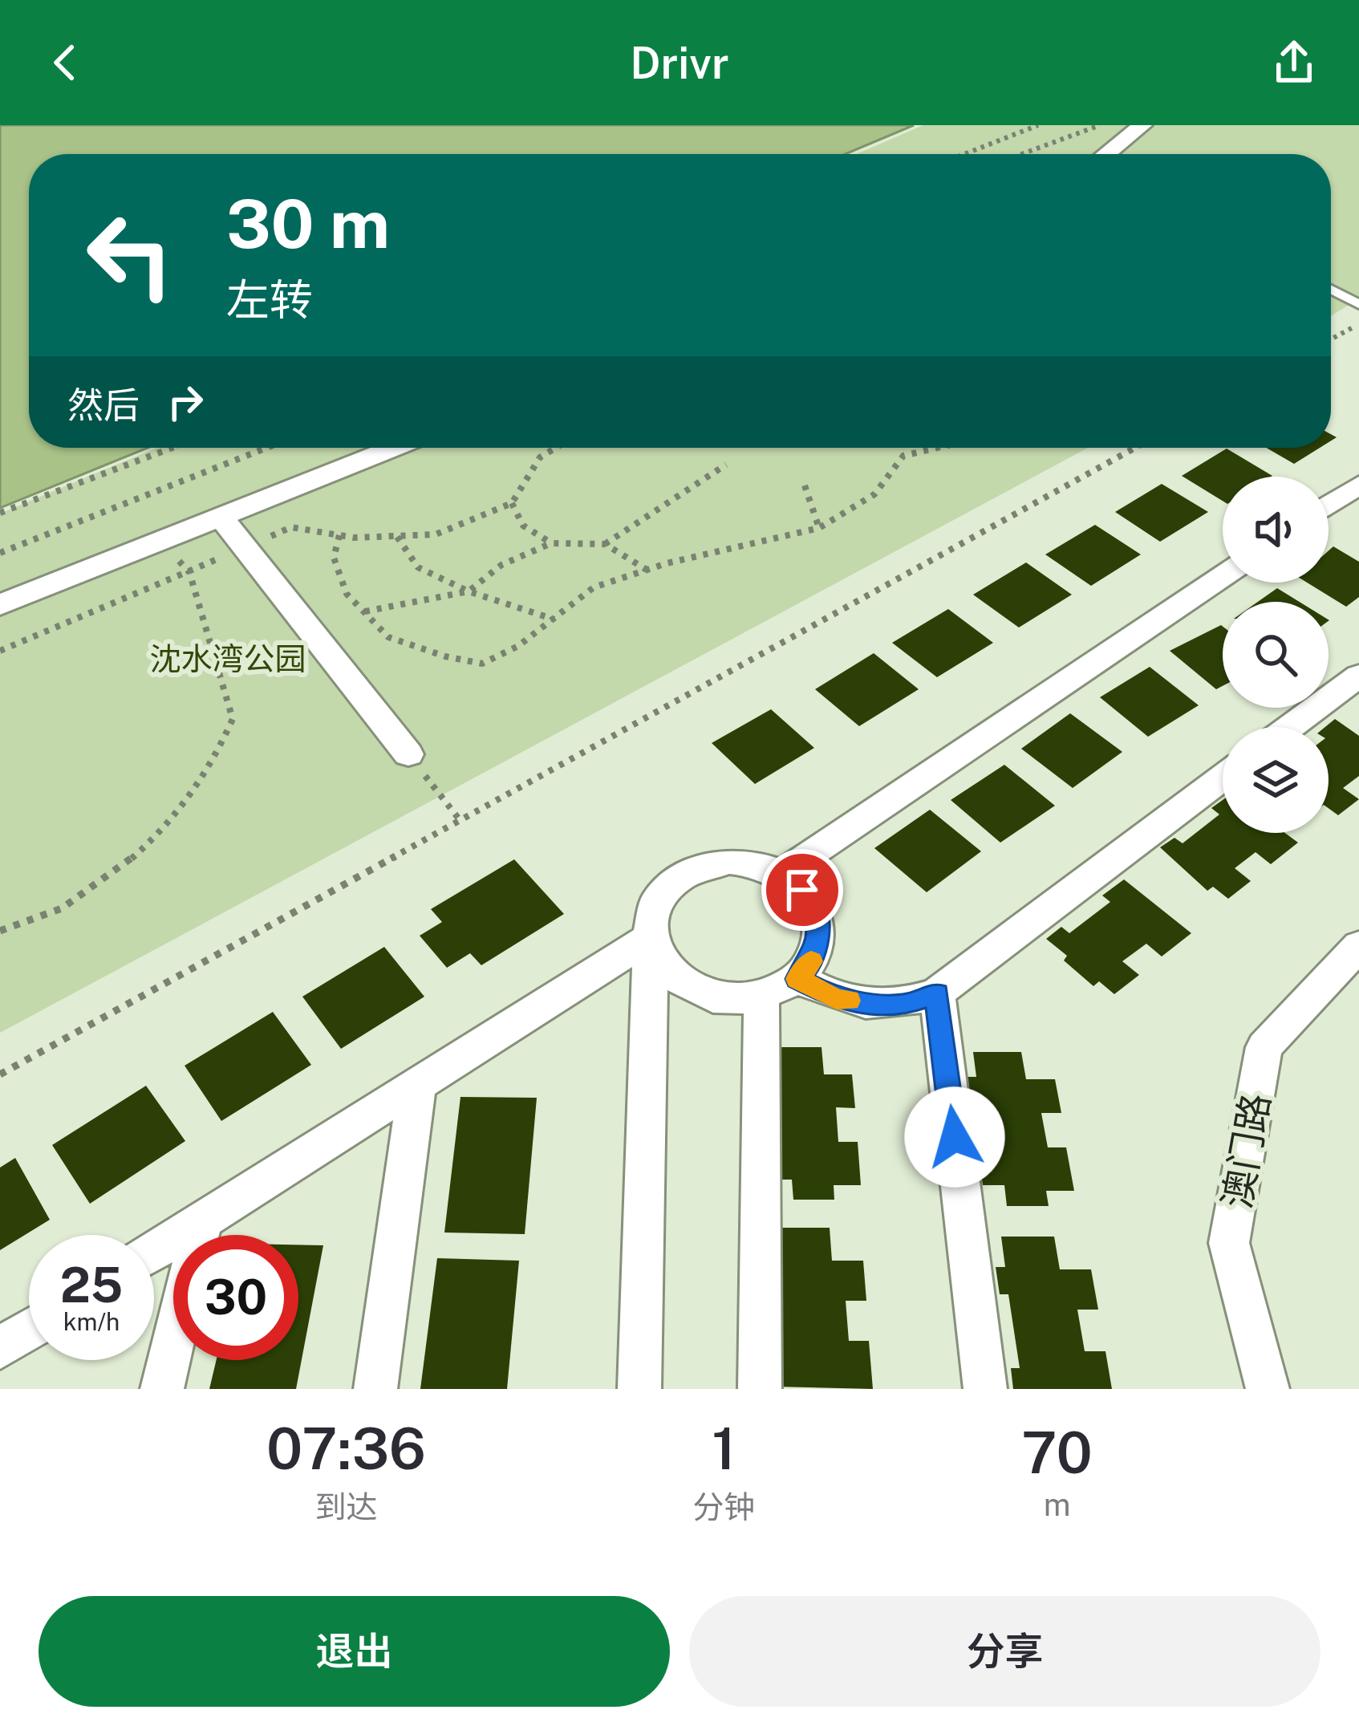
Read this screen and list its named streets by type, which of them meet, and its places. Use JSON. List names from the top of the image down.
{
  "streets": {
    "street": ["澳门路"]
  },
  "parks": ["沈水湾公园"],
  "page": {
    "header": "Drivr",
    "turn": ["30 m", "左转"],
    "then": "然后",
    "speed": "25 km/h",
    "limit": "30",
    "eta": [
      "07:36",
      "到达",
      "1",
      "分钟",
      "70",
      "m"
    ],
    "buttons": ["退出", "分享"]
  }
}
